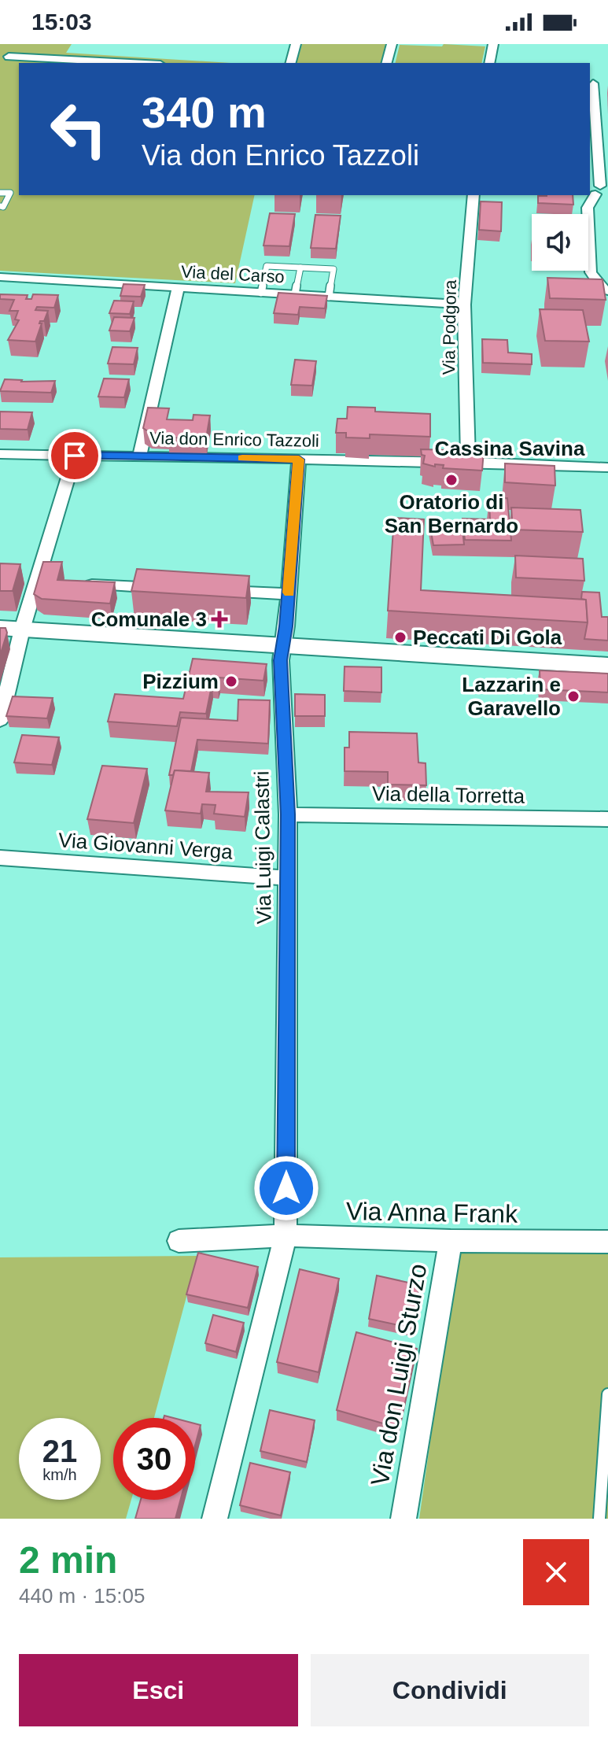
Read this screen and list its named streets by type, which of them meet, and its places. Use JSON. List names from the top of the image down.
{
  "streets": {
    "street": [
      "Via del Carso",
      "Via Podgora",
      "Via don Enrico Tazzoli",
      "Via della Torretta",
      "Via Giovanni Verga",
      "Via Luigi Calastri",
      "Via Anna Frank",
      "Via don Luigi Sturzo"
    ]
  },
  "crossings": [
    ["Via del Carso", "Via Podgora"],
    ["Via Podgora", "Via don Enrico Tazzoli"],
    ["Via don Enrico Tazzoli", "Via Luigi Calastri"],
    ["Via della Torretta", "Via Luigi Calastri"],
    ["Via Giovanni Verga", "Via Luigi Calastri"],
    ["Via Luigi Calastri", "Via Anna Frank"],
    ["Via Anna Frank", "Via don Luigi Sturzo"]
  ],
  "districts": ["Cassina Savina"],
  "places": {
    "other": [
      "Oratorio di San Bernardo",
      "Peccati Di Gola",
      "Pizzium",
      "Lazzarin e Garavello"
    ],
    "health": ["Comunale 3"]
  },
  "page": {
    "status": "15:03",
    "turn": ["340 m", "Via don Enrico Tazzoli"],
    "speed": "21 km/h",
    "limit": "30",
    "heading": ["2 min", "440 m · 15:05"],
    "buttons": ["Esci", "Condividi"]
  }
}
